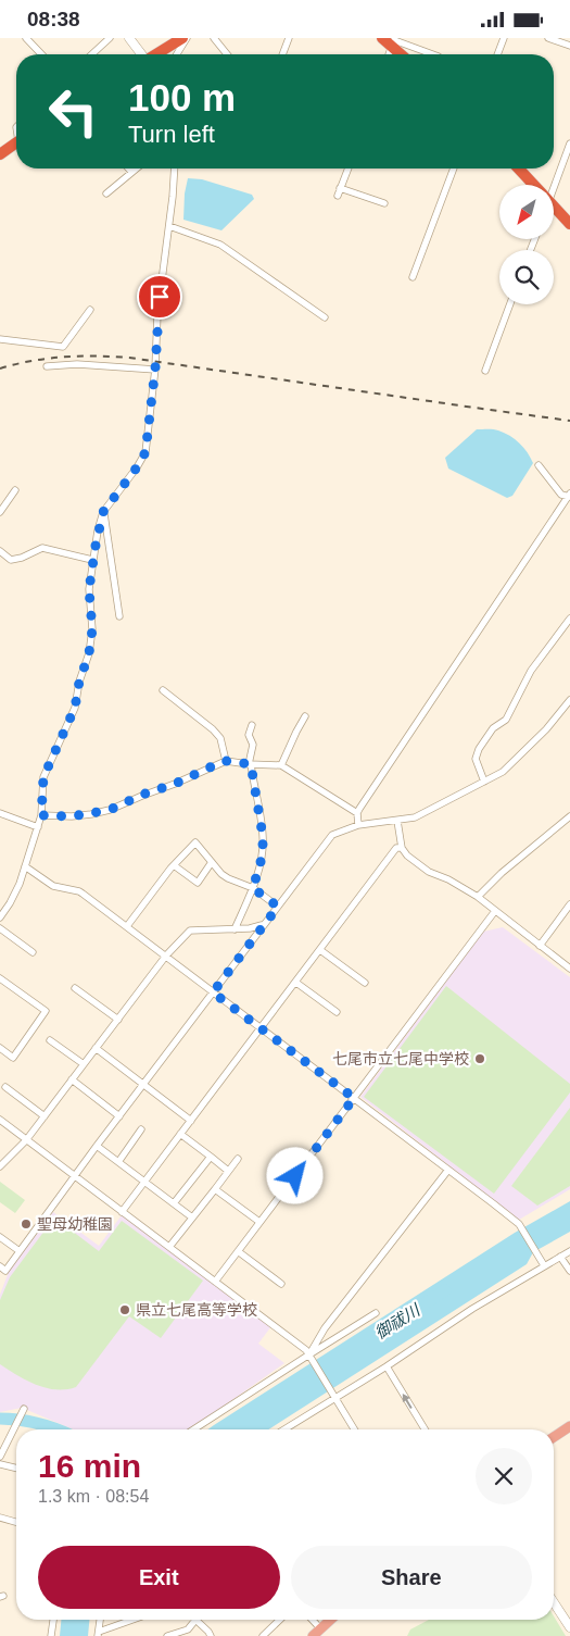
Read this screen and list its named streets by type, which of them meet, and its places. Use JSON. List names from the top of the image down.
{
  "water": ["御祓川"],
  "places": ["七尾市立七尾中学校", "聖母幼稚園", "県立七尾高等学校"],
  "north": "bottom left",
  "page": {
    "status": "08:38",
    "turn": ["100 m", "Turn left"],
    "heading": ["16 min", "1.3 km · 08:54"],
    "buttons": ["Exit", "Share"]
  }
}
